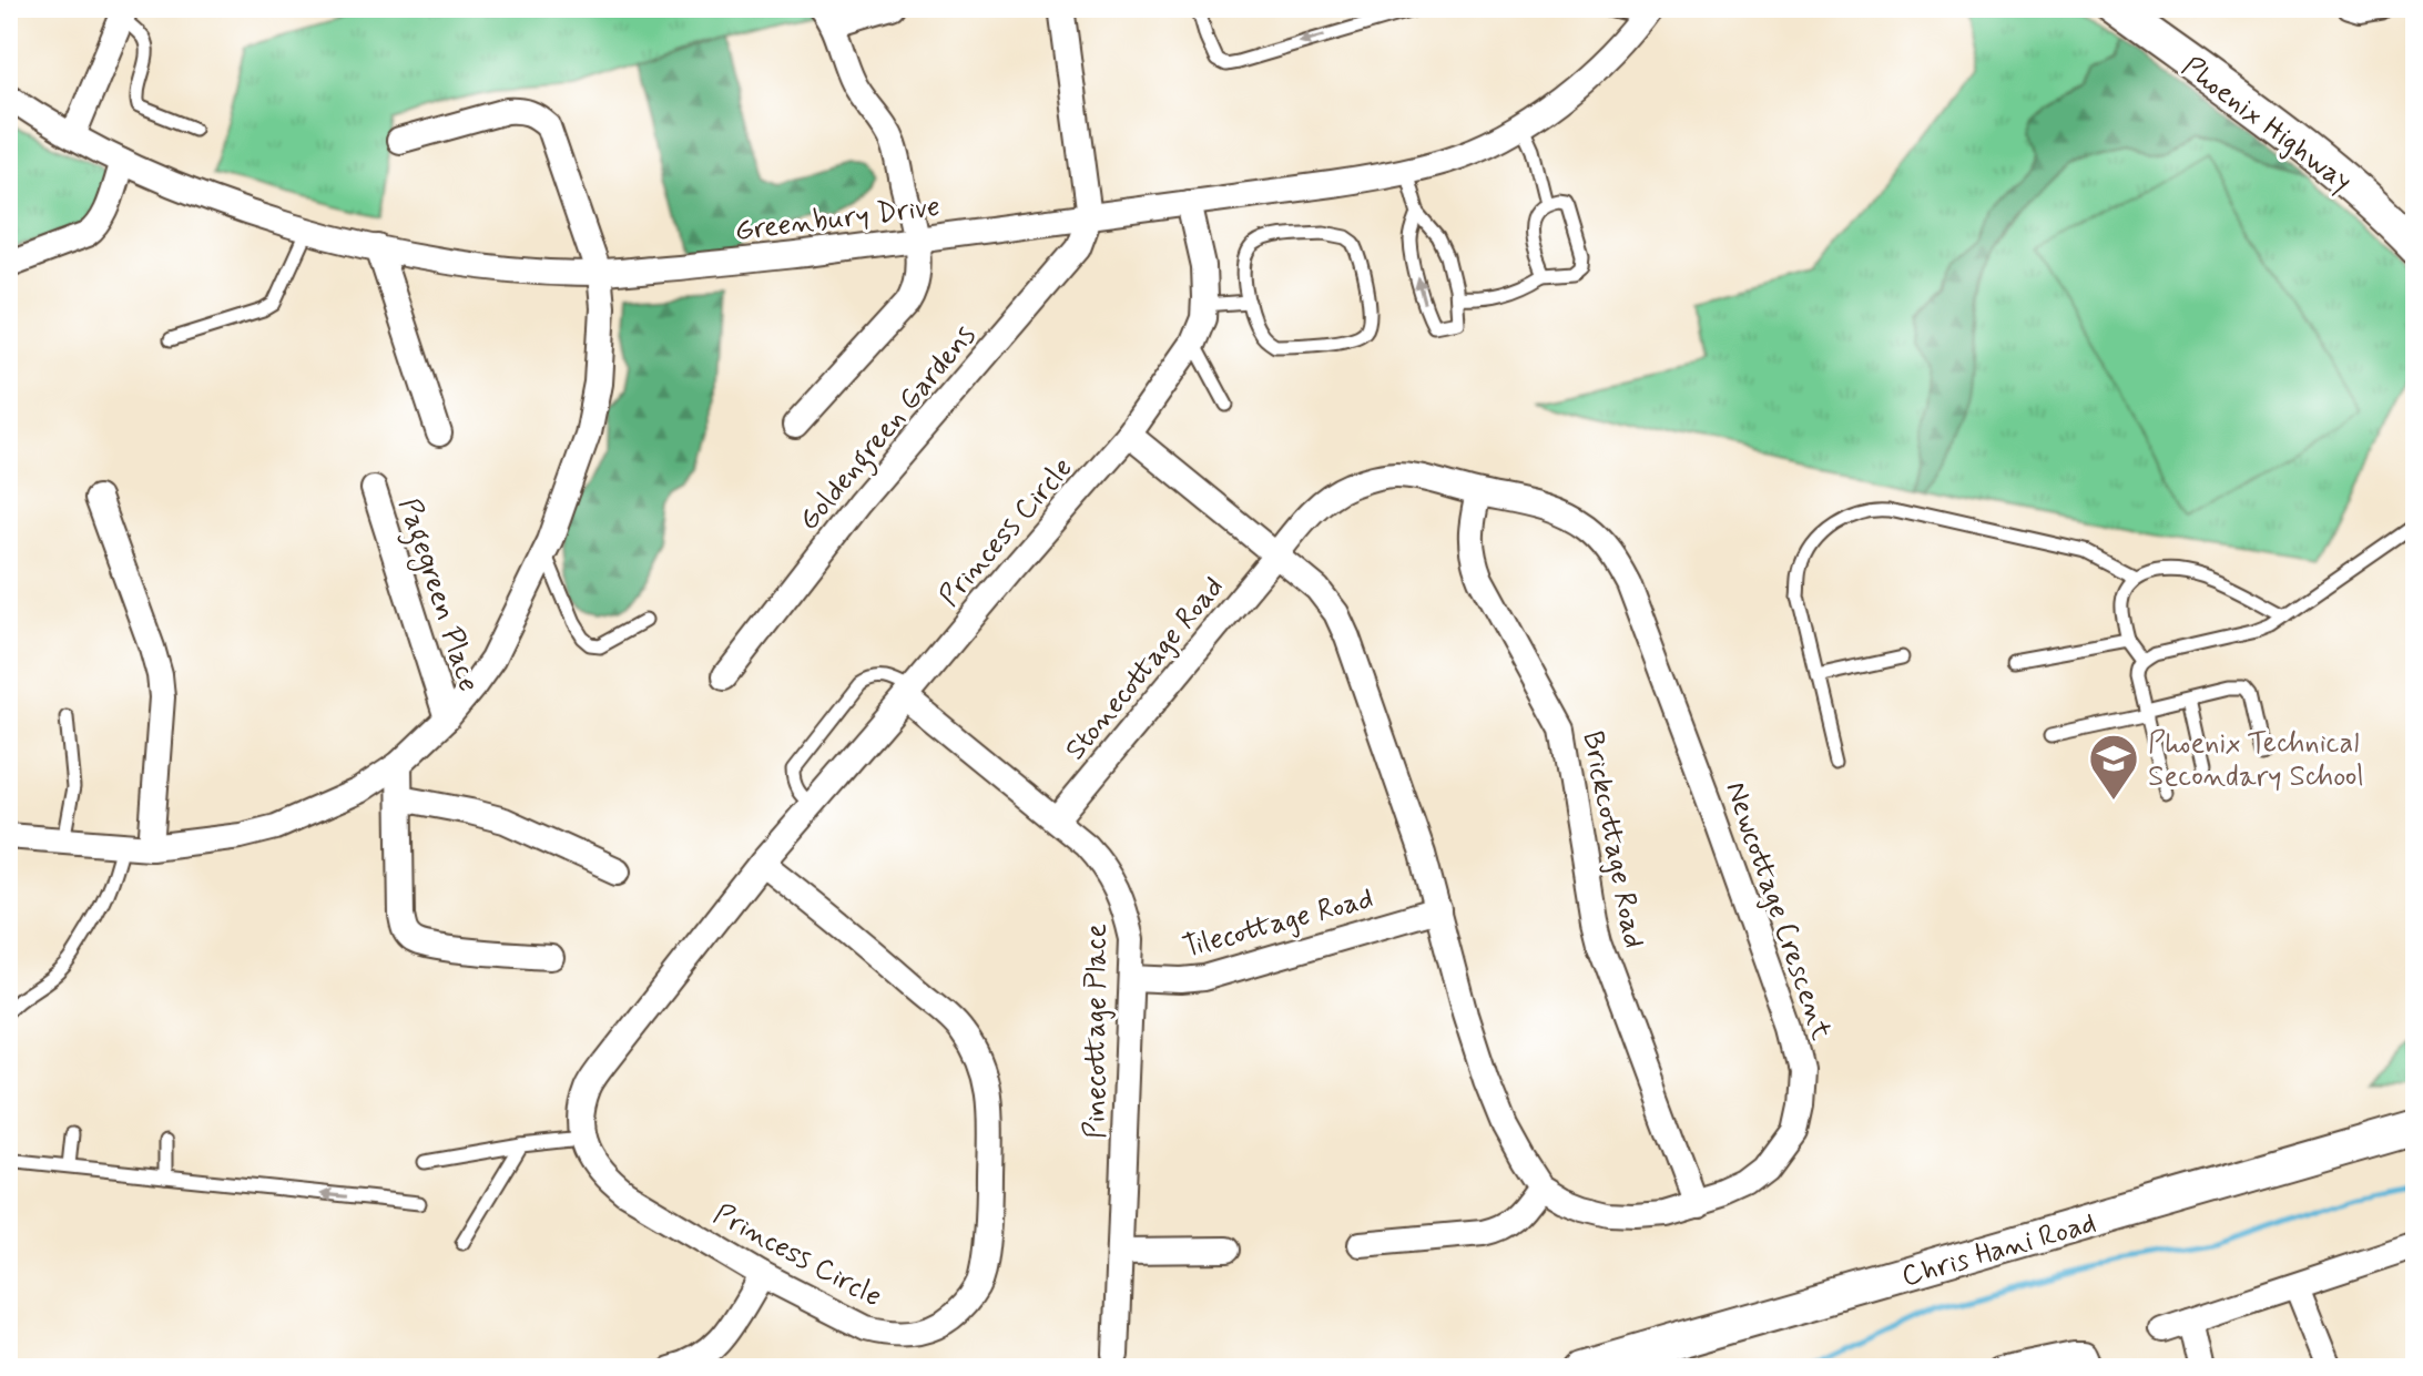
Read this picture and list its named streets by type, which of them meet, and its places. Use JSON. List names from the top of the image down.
{
  "streets": {
    "main road": ["Phoenix Highway", "Chris Hani Road"],
    "street": [
      "Greenbury Drive",
      "Goldengreen Gardens",
      "Princess Circle",
      "Pagegreen Place",
      "Stonecottage Road",
      "Brickcottage Road",
      "Newcottage Crescent",
      "Tilecottage Road",
      "Pinecottage Place"
    ]
  },
  "crossings": [
    ["Greenbury Drive", "Goldengreen Gardens"],
    ["Greenbury Drive", "Princess Circle"],
    ["Princess Circle", "Pinecottage Place"],
    ["Stonecottage Road", "Newcottage Crescent"],
    ["Stonecottage Road", "Pinecottage Place"],
    ["Brickcottage Road", "Newcottage Crescent"],
    ["Tilecottage Road", "Pinecottage Place"]
  ],
  "places": {
    "school or university": ["Phoenix Technical Secondary School"]
  }
}
